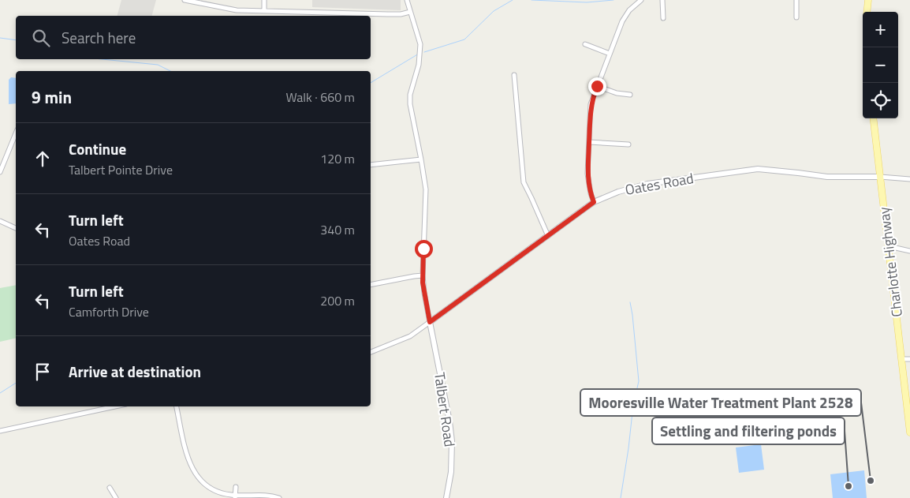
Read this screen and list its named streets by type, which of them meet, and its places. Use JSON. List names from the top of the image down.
{
  "streets": {
    "main road": ["Charlotte Highway"],
    "street": ["Oates Road", "Talbert Road"]
  },
  "crossings": [
    ["Oates Road", "Charlotte Highway"],
    ["Oates Road", "Talbert Road"]
  ],
  "places": ["Mooresville Water Treatment Plant 2528", "Settling and filtering ponds"],
  "page": {
    "map_buttons": ["+", "−"],
    "search": "Search here",
    "heading": ["9 min", "Walk · 660 m"],
    "list": [
      ["Continue", "Talbert Pointe Drive", "120 m"],
      ["Turn left", "Oates Road", "340 m"],
      ["Turn left", "Camforth Drive", "200 m"],
      "Arrive at destination"
    ]
  }
}
